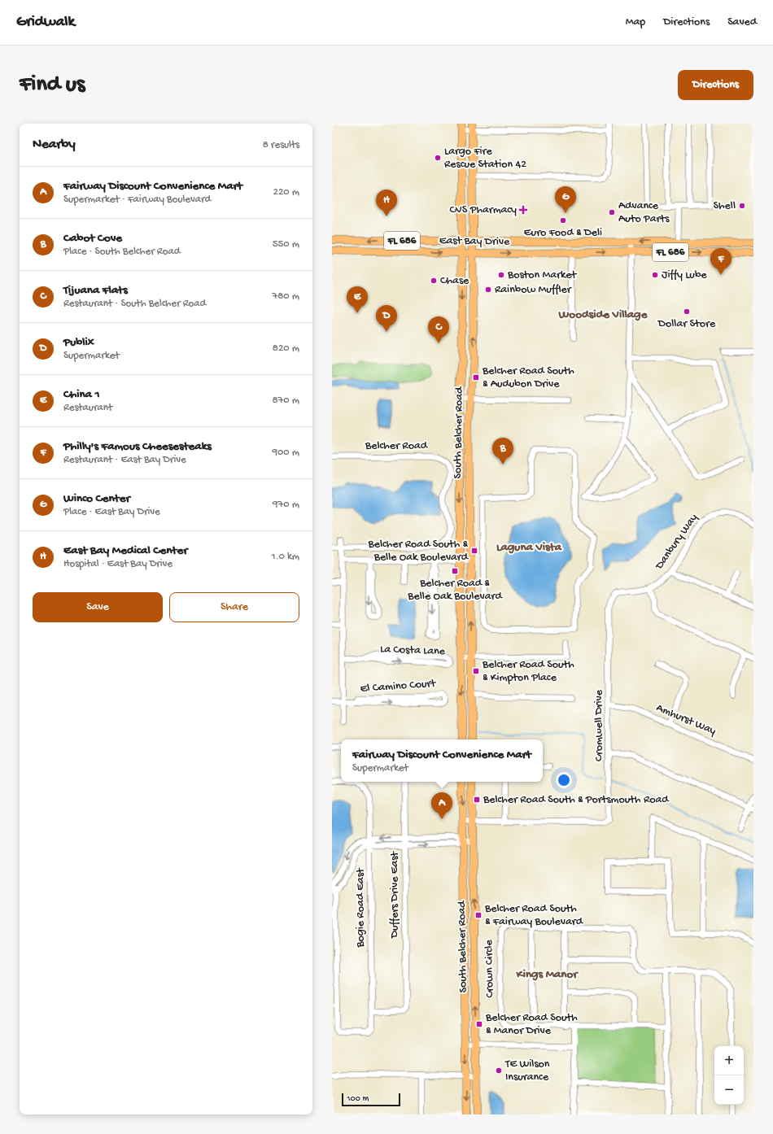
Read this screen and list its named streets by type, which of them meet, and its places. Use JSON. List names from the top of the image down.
{
  "streets": {
    "main road": ["FL 686", "East Bay Drive", "South Belcher Road"],
    "street": [
      "Belcher Road",
      "Danbury Way",
      "La Costa Lane",
      "El Camino Court",
      "Amhurst Way",
      "Cromwell Drive",
      "Duffers Drive East",
      "Bogie Road East",
      "Crown Circle"
    ]
  },
  "crossings": [
    ["East Bay Drive", "South Belcher Road"],
    ["Danbury Way", "Cromwell Drive"],
    ["Amhurst Way", "Cromwell Drive"],
    ["Duffers Drive East", "Bogie Road East"]
  ],
  "districts": ["Woodside Village", "Laguna Vista", "Kings Manor"],
  "places": {
    "other": [
      "Largo Fire Rescue Station 42",
      "Shell",
      "Advance Auto Parts",
      "Euro Food & Deli",
      "Boston Market",
      "Jiffy Lube",
      "Chase",
      "Rainbow Muffler",
      "Dollar Store",
      "TE Wilson Insurance"
    ],
    "health": ["CVS Pharmacy"],
    "transit": [
      "Belcher Road South & Audubon Drive",
      "Belcher Road South & Belle Oak Boulevard",
      "Belcher Road & Belle Oak Boulevard",
      "Belcher Road South & Kimpton Place",
      "Belcher Road South & Portsmouth Road",
      "Belcher Road South & Fairway Boulevard",
      "Belcher Road South & Manor Drive"
    ]
  },
  "scale_bar": "100 m",
  "page": {
    "header": "Gridwalk",
    "nav": ["Map", "Directions", "Saved"],
    "buttons": [
      "Directions",
      ["Save", "Share"]
    ],
    "title": "Find us",
    "heading": ["Nearby", "8 results"],
    "list": [
      {
        "mark": "A",
        "name": "Fairway Discount Convenience Mart",
        "note": "Supermarket · Fairway Boulevard",
        "value": "220 m"
      },
      {
        "mark": "B",
        "name": "Cabot Cove",
        "note": "Place · South Belcher Road",
        "value": "550 m"
      },
      {
        "mark": "C",
        "name": "Tijuana Flats",
        "note": "Restaurant · South Belcher Road",
        "value": "780 m"
      },
      {
        "mark": "D",
        "name": "Publix",
        "note": "Supermarket",
        "value": "820 m"
      },
      {
        "mark": "E",
        "name": "China 1",
        "note": "Restaurant",
        "value": "870 m"
      },
      {
        "mark": "F",
        "name": "Philly's Famous Cheesesteaks",
        "note": "Restaurant · East Bay Drive",
        "value": "900 m"
      },
      {
        "mark": "G",
        "name": "Winco Center",
        "note": "Place · East Bay Drive",
        "value": "970 m"
      },
      {
        "mark": "H",
        "name": "East Bay Medical Center",
        "note": "Hospital · East Bay Drive",
        "value": "1.0 km"
      }
    ],
    "pins": [
      "G",
      "H",
      "F",
      "E",
      "D",
      "C",
      "B",
      "A"
    ],
    "popup": ["Fairway Discount Convenience Mart", "Supermarket"],
    "map_buttons": ["+", "−"],
    "scale": "100 m"
  }
}
